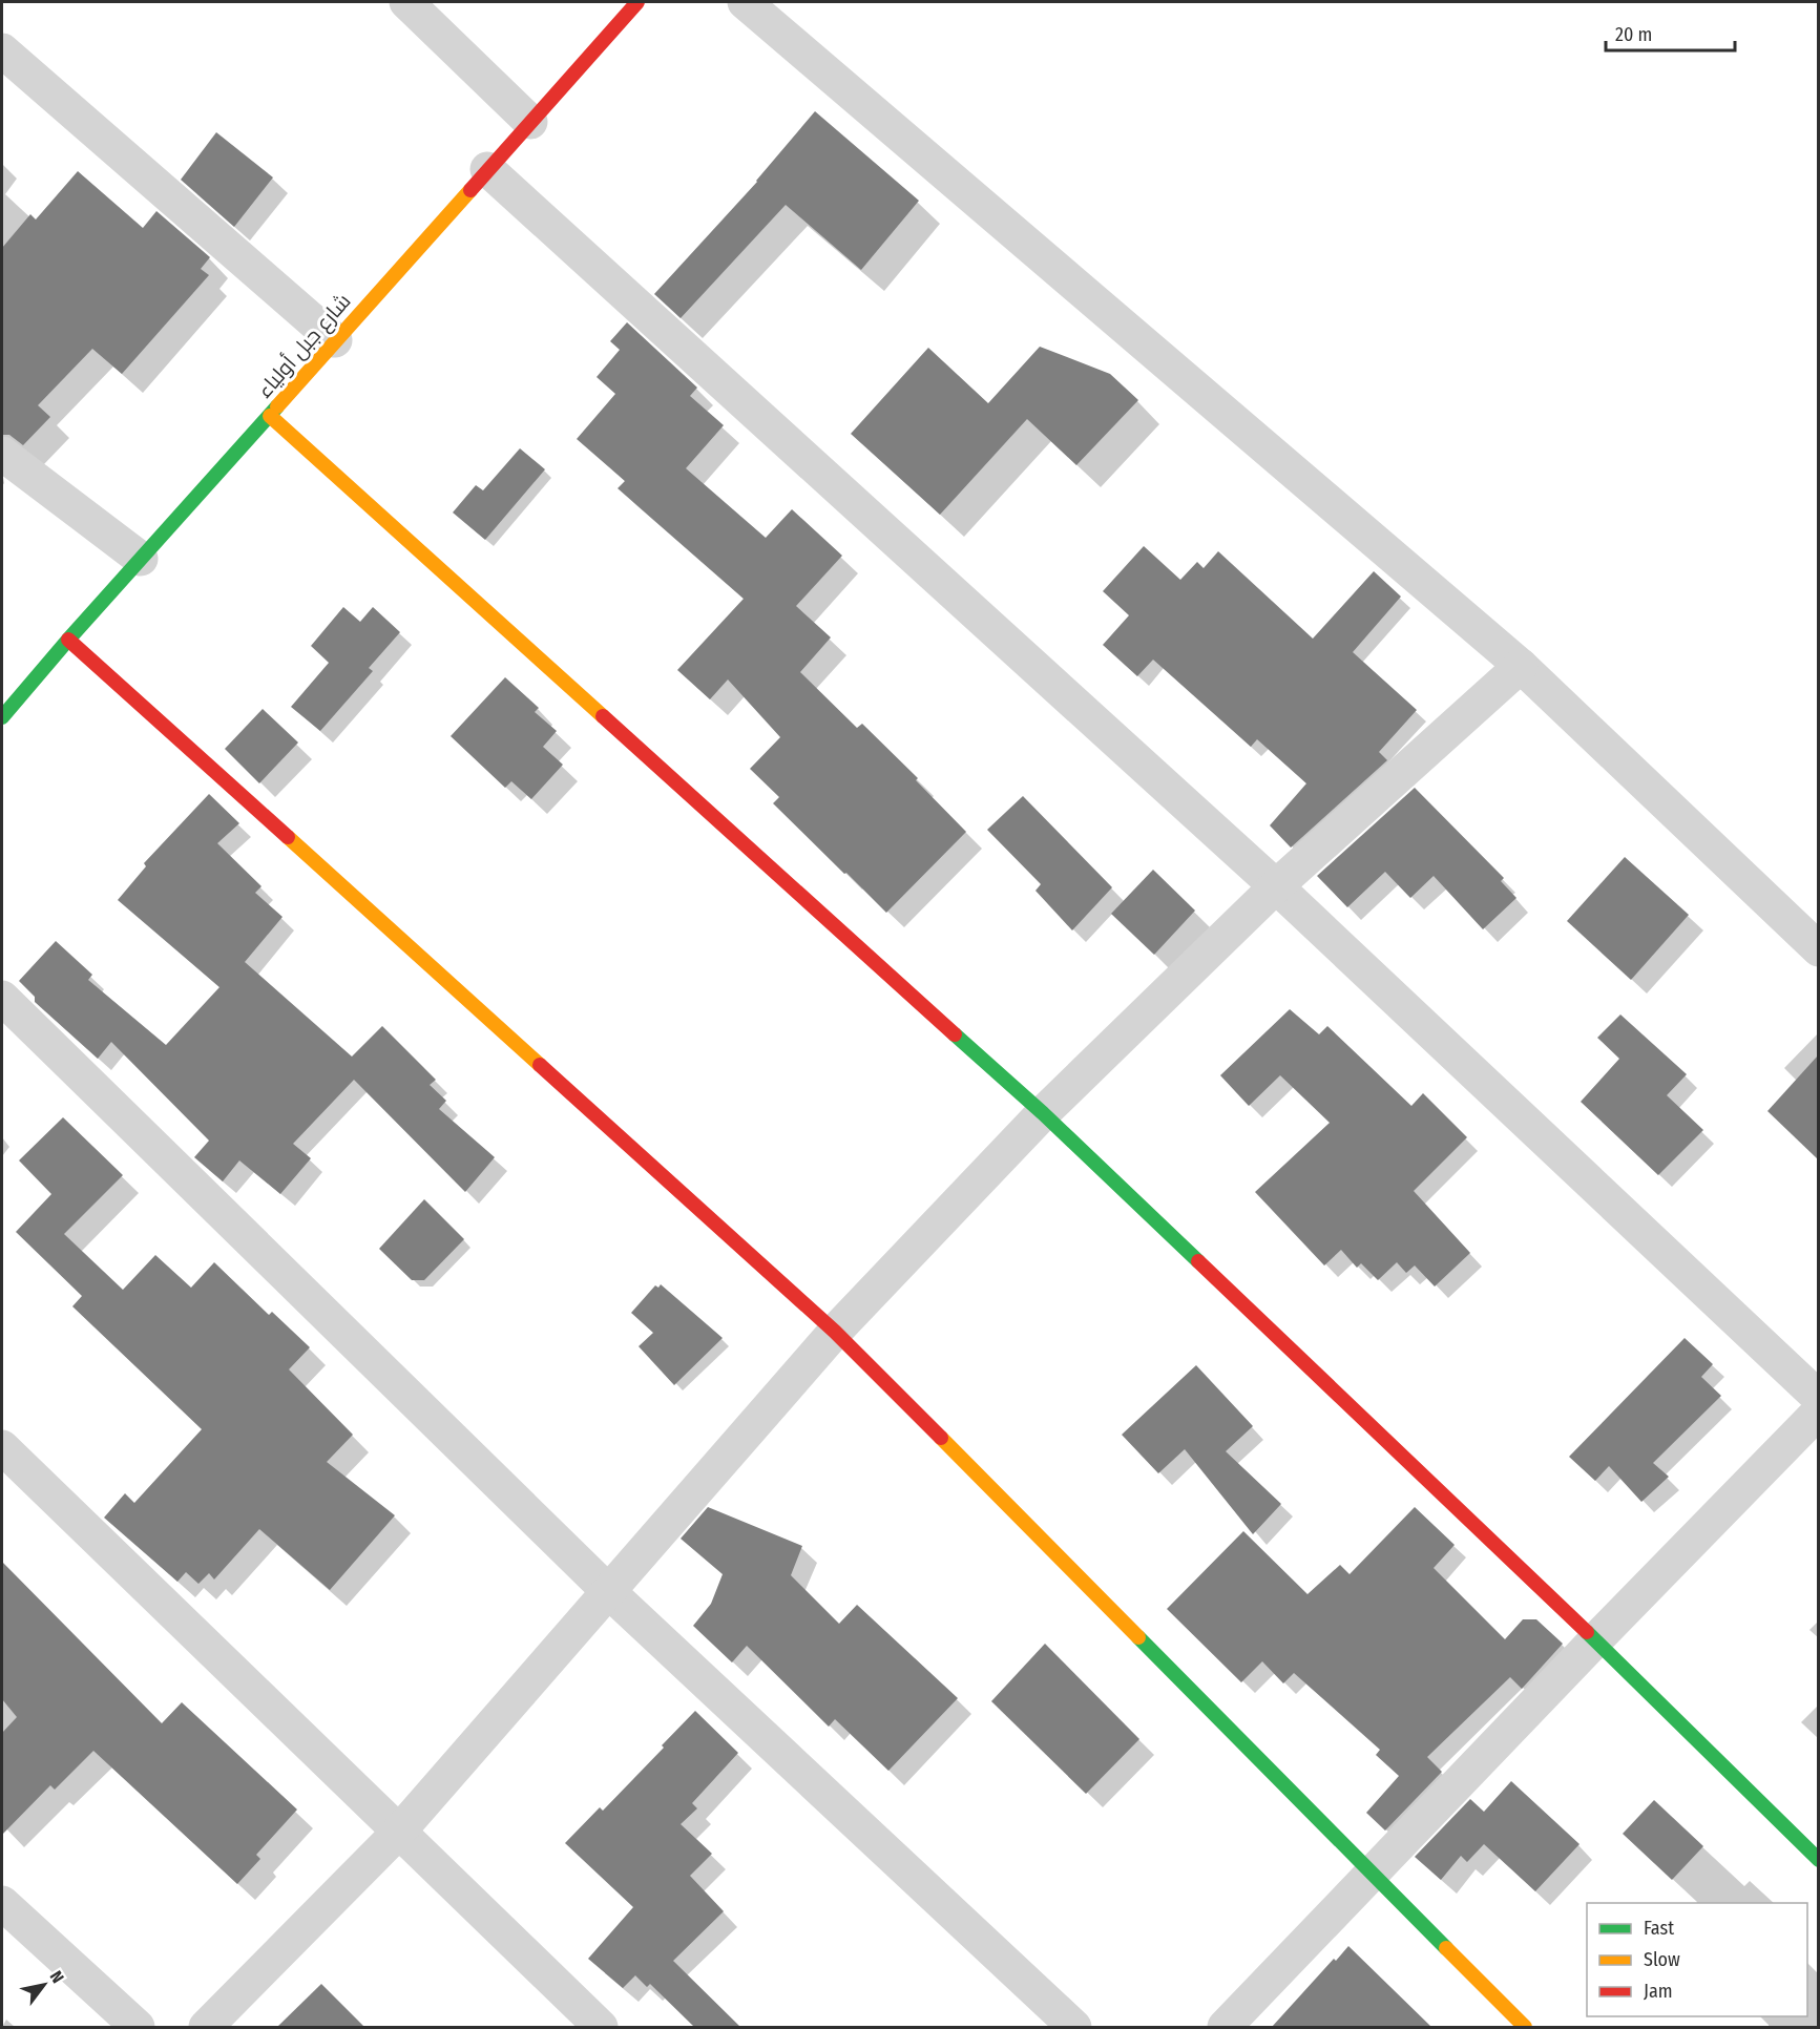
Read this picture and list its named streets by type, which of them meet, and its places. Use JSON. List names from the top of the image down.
{
  "streets": {
    "main road": ["شارع جبل أولياء"]
  },
  "legend": ["Fast", "Slow", "Jam"],
  "scale_bar": "20 m",
  "north": "top right"
}
